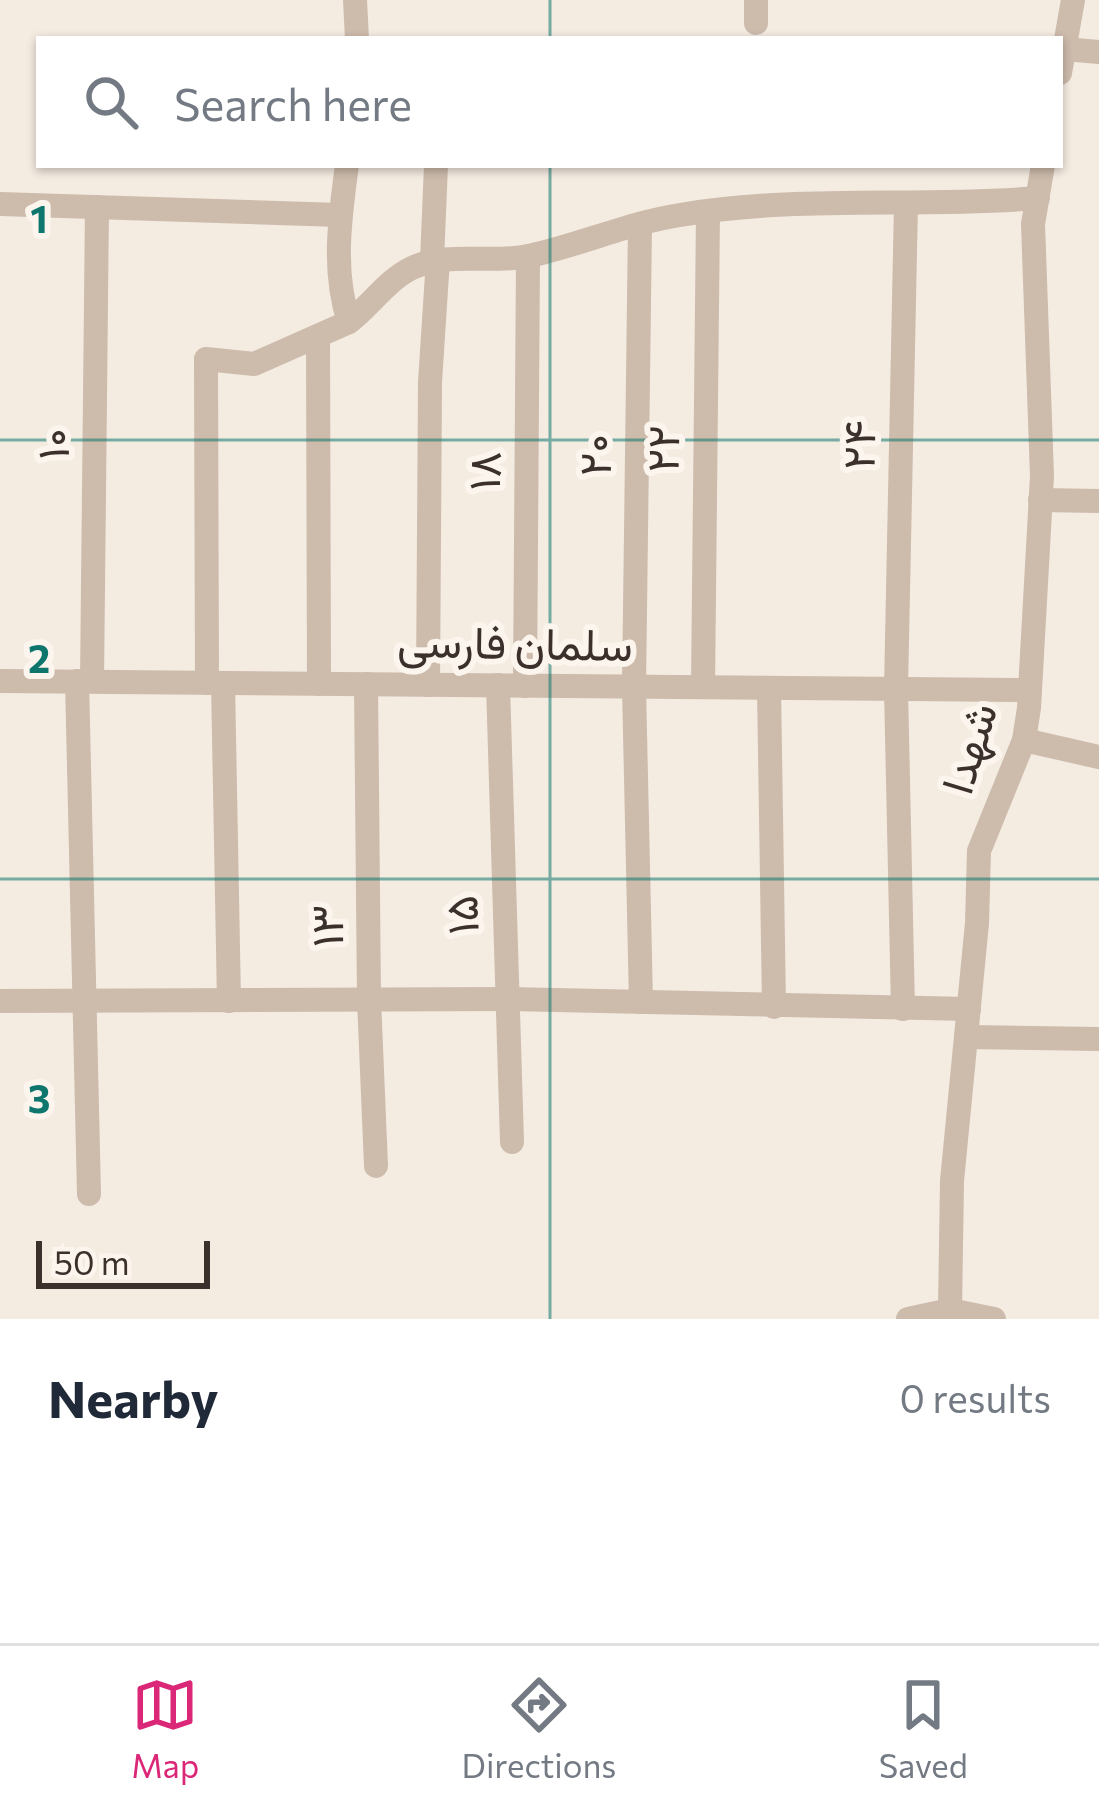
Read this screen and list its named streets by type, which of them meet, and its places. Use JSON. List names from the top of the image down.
{
  "streets": {
    "street": [
      "۱۰",
      "۲۴",
      "۲۲",
      "۲۰",
      "۱۸",
      "سلمان فارسی",
      "شهدا",
      "۱۵",
      "۱۳"
    ]
  },
  "crossings": [
    ["۱۰", "سلمان فارسی"],
    ["۲۴", "سلمان فارسی"],
    ["۲۲", "سلمان فارسی"],
    ["۲۰", "سلمان فارسی"],
    ["۱۸", "سلمان فارسی"],
    ["سلمان فارسی", "شهدا"],
    ["سلمان فارسی", "۱۵"],
    ["سلمان فارسی", "۱۳"]
  ],
  "scale_bar": "50 m",
  "page": {
    "search": "Search here",
    "scale": "50 m",
    "heading": ["Nearby", "0 results"],
    "nav": ["Map", "Directions", "Saved"]
  },
  "grid": {
    "rows": ["1", "2", "3"]
  }
}
